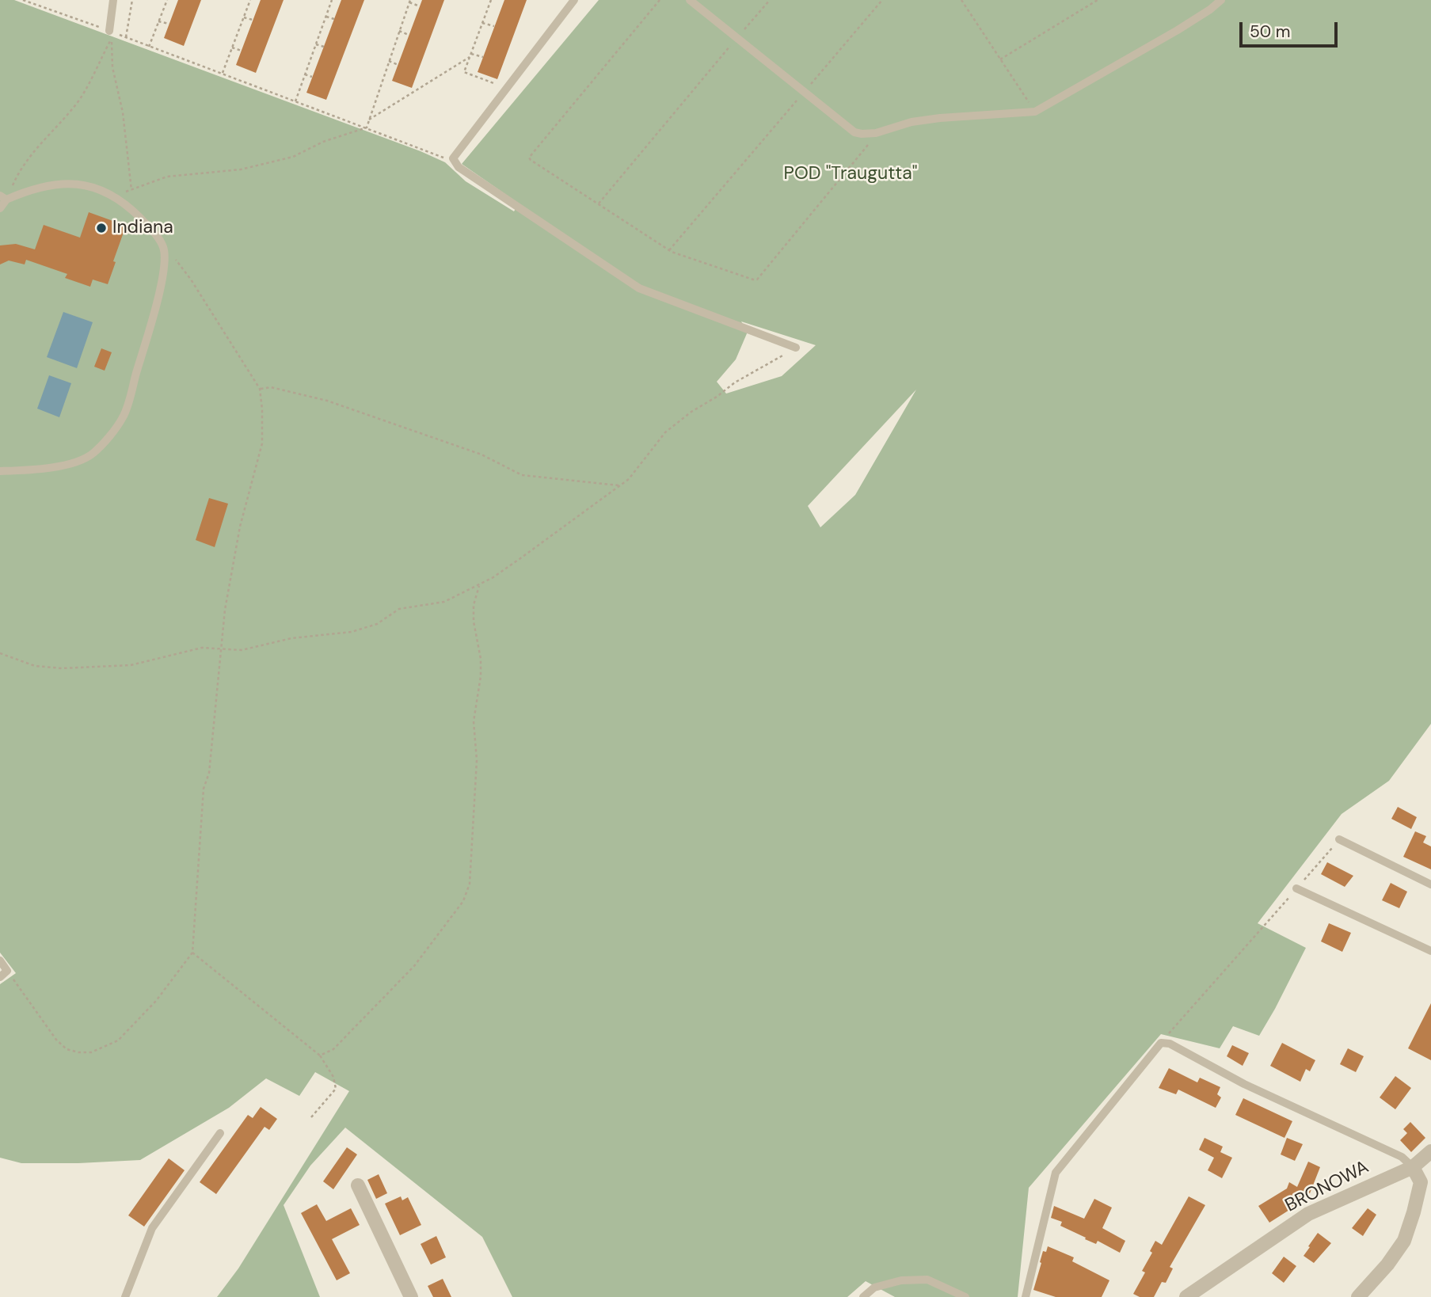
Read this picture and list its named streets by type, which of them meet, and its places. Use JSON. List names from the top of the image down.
{
  "streets": {
    "street": ["BRONOWA"]
  },
  "parks": ["POD \"Traugutta\""],
  "places": ["Indiana"],
  "scale_bar": "50 m"
}
